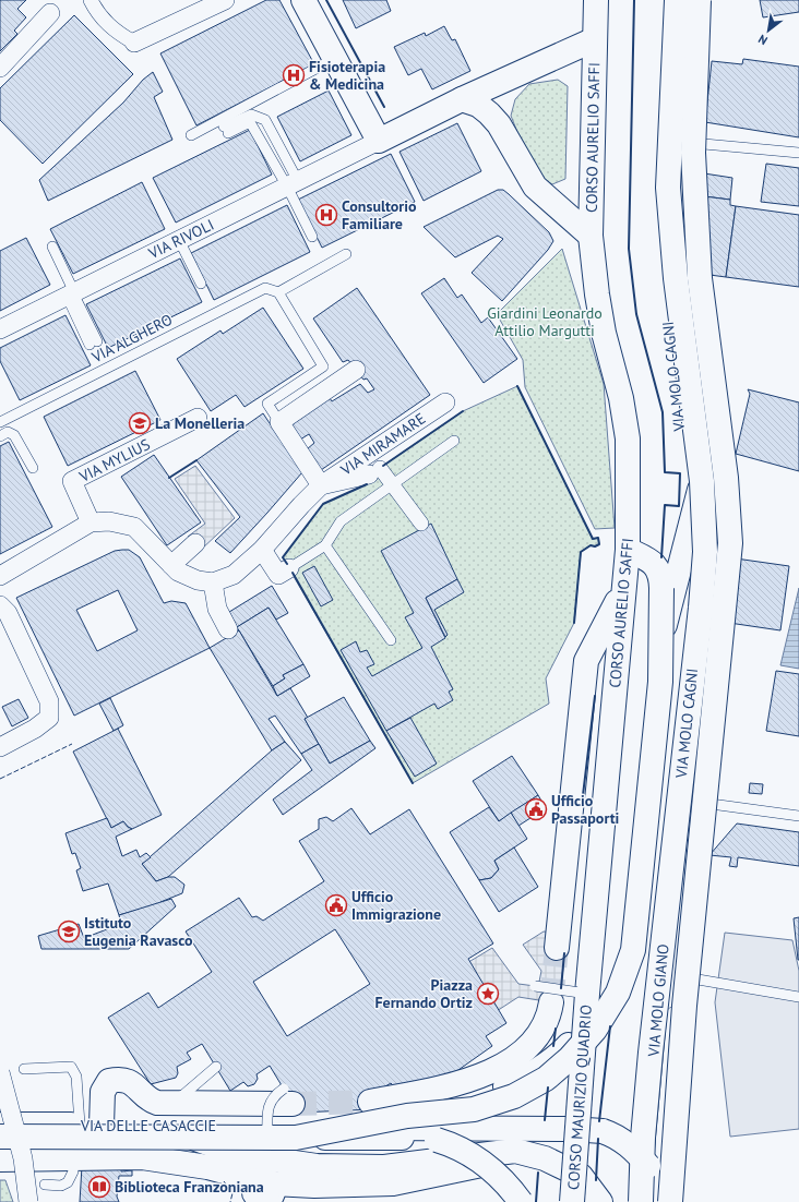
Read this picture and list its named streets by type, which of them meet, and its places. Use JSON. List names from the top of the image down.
{
  "streets": {
    "main road": [
      "CORSO AURELIO SAFFI",
      "VIA RIVOLI",
      "CORSO MAURIZIO QUADRIO",
      "VIA DELLE CASACCIE"
    ],
    "street": ["VIA MIRAMARE", "VIA MYLIUS"],
    "lane": ["VIA ALGHERO", "VIA MOLO CAGNI", "VIA MOLO GIANO"]
  },
  "crossings": [
    ["CORSO AURELIO SAFFI", "VIA RIVOLI"],
    ["CORSO AURELIO SAFFI", "CORSO MAURIZIO QUADRIO"]
  ],
  "parks": ["Giardini Leonardo Attilio Margutti"],
  "places": {
    "hospital": ["Fisioterapia & Medicina", "Consultorio Familiare"],
    "school or university": ["La Monelleria", "Istituto Eugenia Ravasco"],
    "public building": ["Ufficio Passaporti", "Ufficio Immigrazione"],
    "place": ["Piazza Fernando Ortiz"],
    "library": ["Biblioteca Franzoniana"]
  },
  "north": "bottom left"
}
